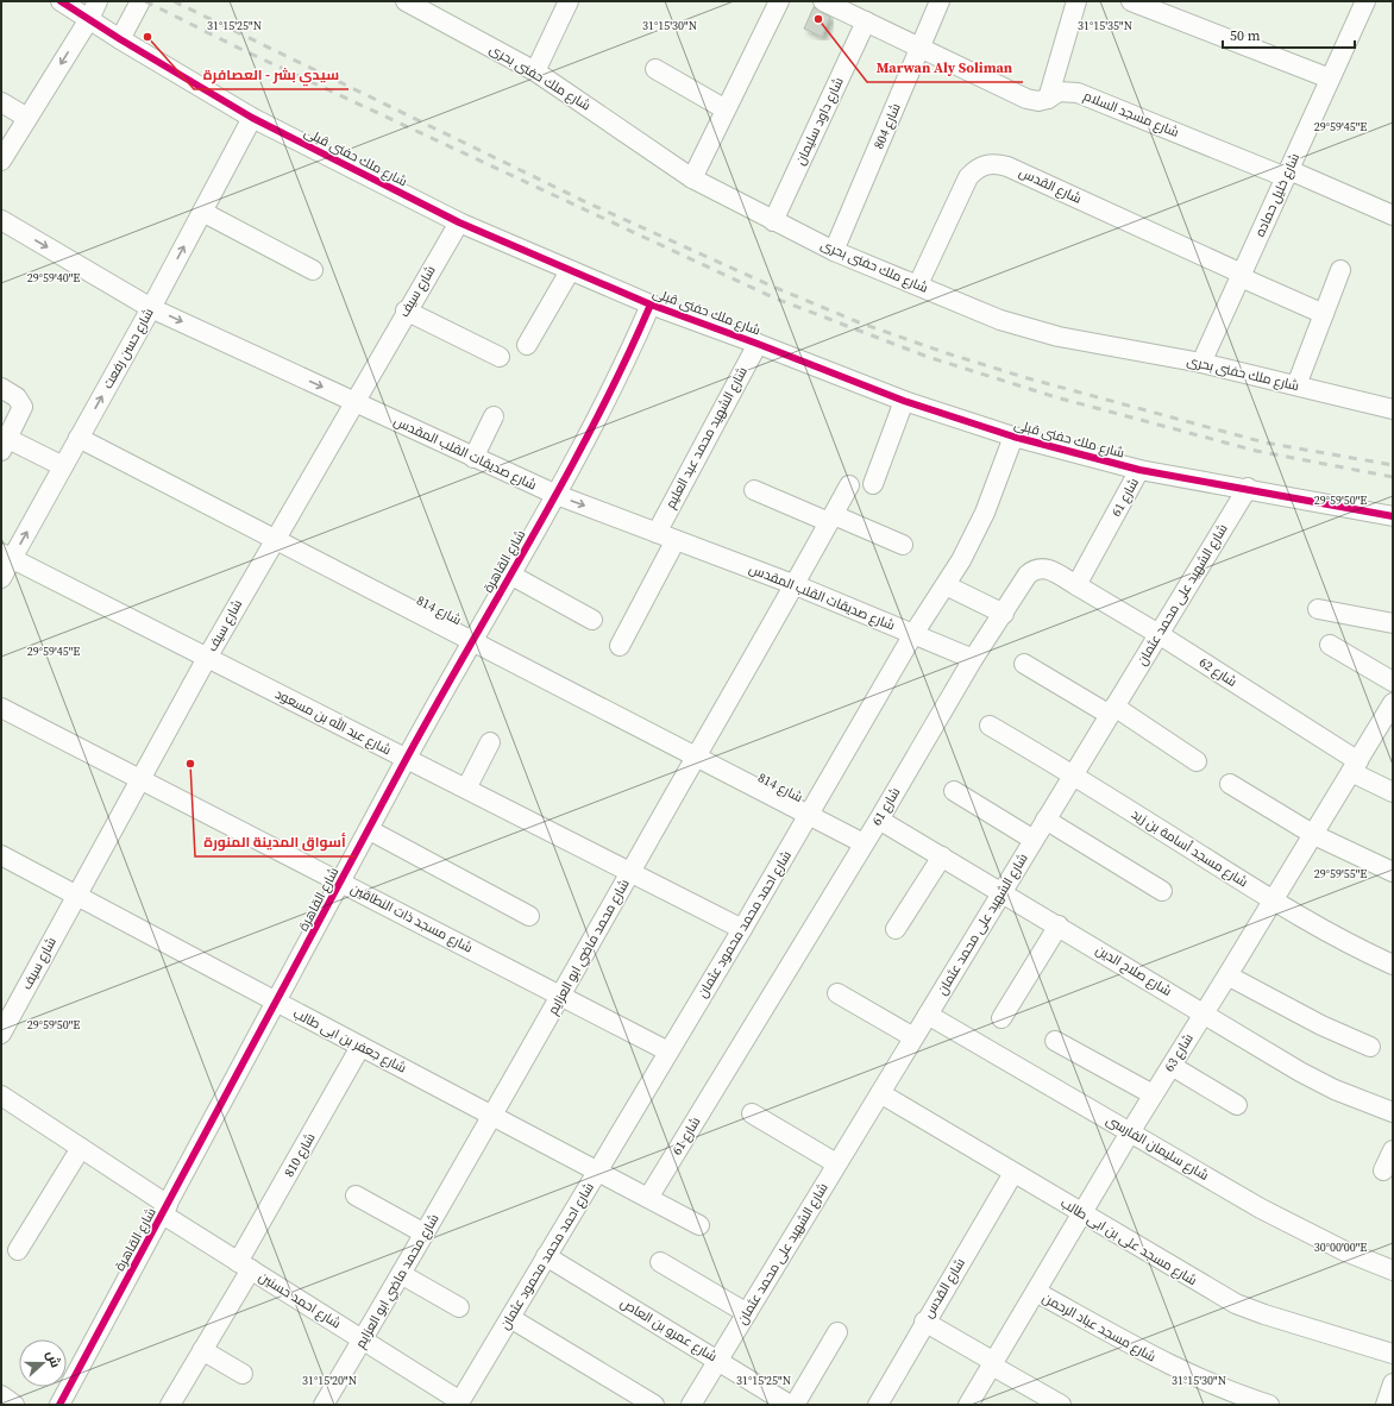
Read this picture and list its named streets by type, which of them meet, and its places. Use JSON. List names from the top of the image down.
{
  "streets": {
    "street": [
      "شارع ملك حفنى بحرى",
      "شارع مسجد السلام",
      "شارع داود سليمان",
      "شارع 804",
      "شارع ملك حفنى قبلى",
      "شارع القدس",
      "شارع خليل حماده",
      "شارع سيف",
      "شارع حسن رفعت",
      "شارع الشهيد محمد عبد العليم",
      "شارع صديقات القلب المقدس",
      "شارع 61",
      "شارع القاهرة",
      "شارع الشهيد على محمد عثمان",
      "شارع 814",
      "شارع 62",
      "شارع عبد الله بن مسعود",
      "شارع مسجد أسامة بن زيد",
      "شارع مسجد ذات النطاقين",
      "شارع احمد محمد محمود عثمان",
      "شارع محمد ماضي ابو العزايم",
      "شارع صلاح الدين",
      "شارع جعفر بن ابى طالب",
      "شارع 63",
      "شارع سليمان الفارسى",
      "شارع 810",
      "شارع مسجد على بن ابى طالب",
      "شارع احمد حسنين",
      "شارع مسجد عباد الرحمن",
      "شارع عمرو بن العاص"
    ]
  },
  "crossings": [
    ["شارع ملك حفنى بحرى", "شارع داود سليمان"],
    ["شارع ملك حفنى بحرى", "شارع 804"],
    ["شارع ملك حفنى بحرى", "شارع القدس"],
    ["شارع ملك حفنى بحرى", "شارع خليل حماده"],
    ["شارع مسجد السلام", "شارع داود سليمان"],
    ["شارع مسجد السلام", "شارع 804"],
    ["شارع مسجد السلام", "شارع خليل حماده"],
    ["شارع ملك حفنى قبلى", "شارع سيف"],
    ["شارع ملك حفنى قبلى", "شارع حسن رفعت"],
    ["شارع ملك حفنى قبلى", "شارع الشهيد محمد عبد العليم"],
    ["شارع ملك حفنى قبلى", "شارع 61"],
    ["شارع ملك حفنى قبلى", "شارع القاهرة"],
    ["شارع ملك حفنى قبلى", "شارع الشهيد على محمد عثمان"],
    ["شارع ملك حفنى قبلى", "شارع احمد محمد محمود عثمان"],
    ["شارع القدس", "شارع خليل حماده"],
    ["شارع القدس", "شارع مسجد على بن ابى طالب"],
    ["شارع سيف", "شارع صديقات القلب المقدس"],
    ["شارع سيف", "شارع 814"],
    ["شارع سيف", "شارع عبد الله بن مسعود"],
    ["شارع سيف", "شارع مسجد ذات النطاقين"],
    ["شارع سيف", "شارع جعفر بن ابى طالب"],
    ["شارع حسن رفعت", "شارع صديقات القلب المقدس"],
    ["شارع حسن رفعت", "شارع 814"],
    ["شارع حسن رفعت", "شارع عبد الله بن مسعود"],
    ["شارع الشهيد محمد عبد العليم", "شارع صديقات القلب المقدس"],
    ["شارع صديقات القلب المقدس", "شارع 61"],
    ["شارع صديقات القلب المقدس", "شارع القاهرة"],
    ["شارع صديقات القلب المقدس", "شارع احمد محمد محمود عثمان"],
    ["شارع صديقات القلب المقدس", "شارع محمد ماضي ابو العزايم"],
    ["شارع 61", "شارع 814"],
    ["شارع 61", "شارع 62"],
    ["شارع 61", "شارع صلاح الدين"],
    ["شارع 61", "شارع جعفر بن ابى طالب"],
    ["شارع القاهرة", "شارع 814"],
    ["شارع القاهرة", "شارع عبد الله بن مسعود"],
    ["شارع القاهرة", "شارع مسجد ذات النطاقين"],
    ["شارع القاهرة", "شارع جعفر بن ابى طالب"],
    ["شارع القاهرة", "شارع احمد حسنين"],
    ["شارع الشهيد على محمد عثمان", "شارع 62"],
    ["شارع الشهيد على محمد عثمان", "شارع مسجد أسامة بن زيد"],
    ["شارع الشهيد على محمد عثمان", "شارع صلاح الدين"],
    ["شارع الشهيد على محمد عثمان", "شارع سليمان الفارسى"],
    ["شارع الشهيد على محمد عثمان", "شارع مسجد على بن ابى طالب"],
    ["شارع الشهيد على محمد عثمان", "شارع عمرو بن العاص"],
    ["شارع 814", "شارع احمد محمد محمود عثمان"],
    ["شارع 814", "شارع محمد ماضي ابو العزايم"],
    ["شارع 62", "شارع 63"],
    ["شارع عبد الله بن مسعود", "شارع احمد محمد محمود عثمان"],
    ["شارع عبد الله بن مسعود", "شارع محمد ماضي ابو العزايم"],
    ["شارع مسجد أسامة بن زيد", "شارع 63"],
    ["شارع مسجد ذات النطاقين", "شارع احمد محمد محمود عثمان"],
    ["شارع مسجد ذات النطاقين", "شارع محمد ماضي ابو العزايم"],
    ["شارع احمد محمد محمود عثمان", "شارع جعفر بن ابى طالب"],
    ["شارع احمد محمد محمود عثمان", "شارع احمد حسنين"],
    ["شارع احمد محمد محمود عثمان", "شارع عمرو بن العاص"],
    ["شارع محمد ماضي ابو العزايم", "شارع جعفر بن ابى طالب"],
    ["شارع محمد ماضي ابو العزايم", "شارع احمد حسنين"],
    ["شارع صلاح الدين", "شارع 63"],
    ["شارع جعفر بن ابى طالب", "شارع 810"],
    ["شارع 63", "شارع سليمان الفارسى"],
    ["شارع 63", "شارع مسجد على بن ابى طالب"],
    ["شارع 63", "شارع مسجد عباد الرحمن"],
    ["شارع 810", "شارع احمد حسنين"]
  ],
  "one_way": ["شارع حسن رفعت"],
  "places": ["Marwan Aly Soliman", "سيدي بشر - العصافرة", "أسواق المدينة المنورة"],
  "scale_bar": "50 m",
  "north": "right",
  "coordinates": [
    "31°15'30\"N",
    "31°15'35\"N",
    "31°15'25\"N",
    "29°59'45\"E",
    "29°59'40\"E",
    "29°59'50\"E",
    "29°59'55\"E",
    "30°00'00\"E",
    "31°15'20\"N"
  ]
}
